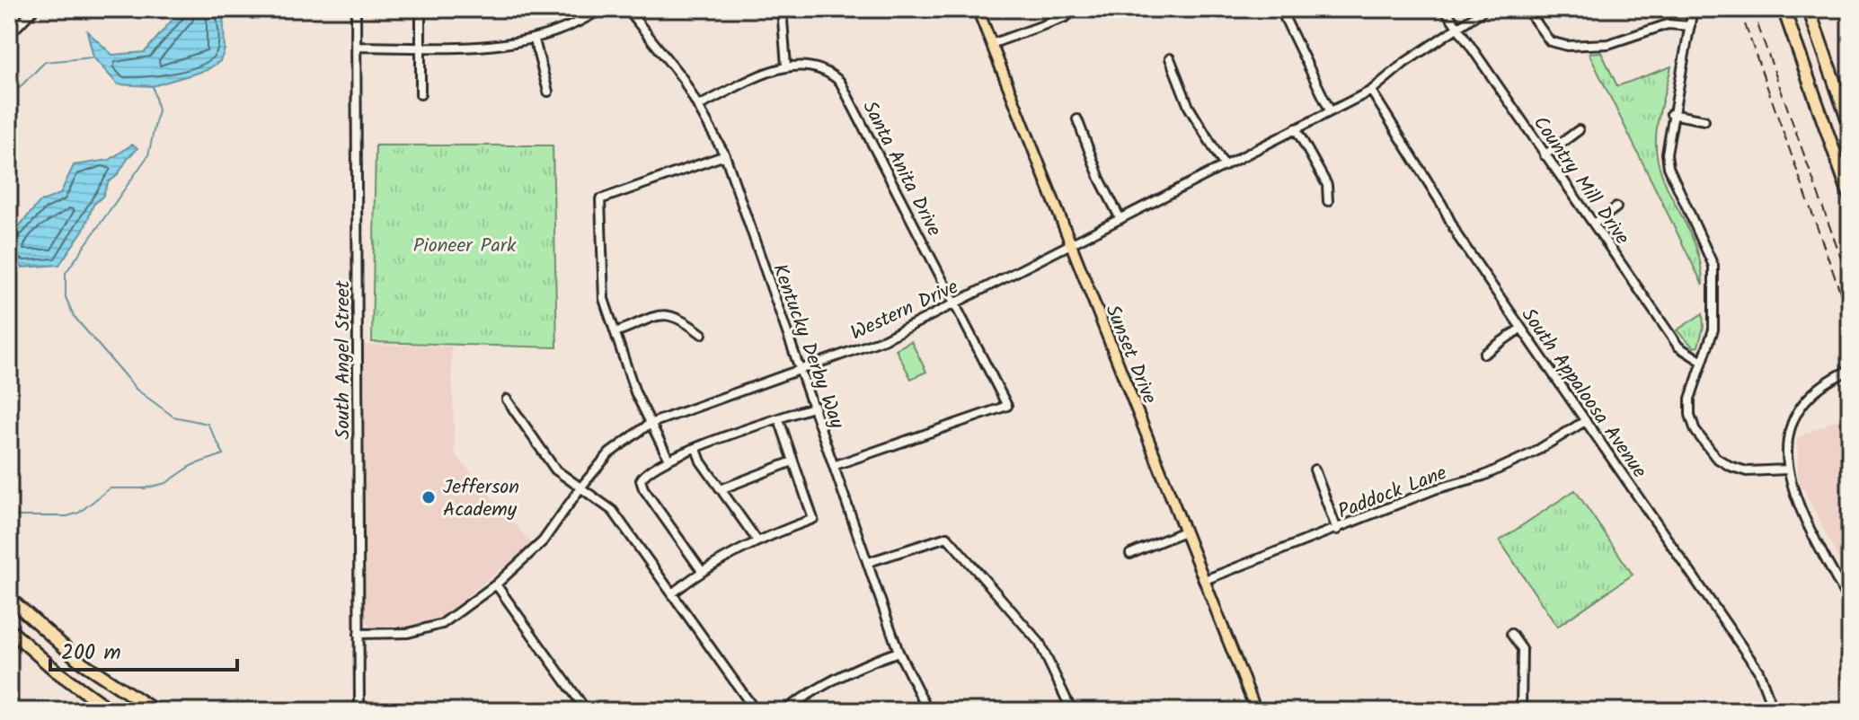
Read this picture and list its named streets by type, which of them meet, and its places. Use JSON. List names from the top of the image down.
{
  "streets": {
    "main road": ["Sunset Drive"],
    "street": [
      "Santa Anita Drive",
      "Country Mill Drive",
      "Western Drive",
      "Kentucky Derby Way",
      "South Angel Street",
      "South Appaloosa Avenue",
      "Paddock Lane"
    ]
  },
  "crossings": [
    ["Santa Anita Drive", "Western Drive"],
    ["Santa Anita Drive", "Kentucky Derby Way"],
    ["Country Mill Drive", "Western Drive"],
    ["Western Drive", "Kentucky Derby Way"],
    ["Western Drive", "Sunset Drive"],
    ["Western Drive", "South Angel Street"],
    ["Western Drive", "South Appaloosa Avenue"],
    ["Sunset Drive", "Paddock Lane"],
    ["South Appaloosa Avenue", "Paddock Lane"]
  ],
  "parks": ["Pioneer Park"],
  "places": ["Jefferson Academy"],
  "scale_bar": "200 m"
}
